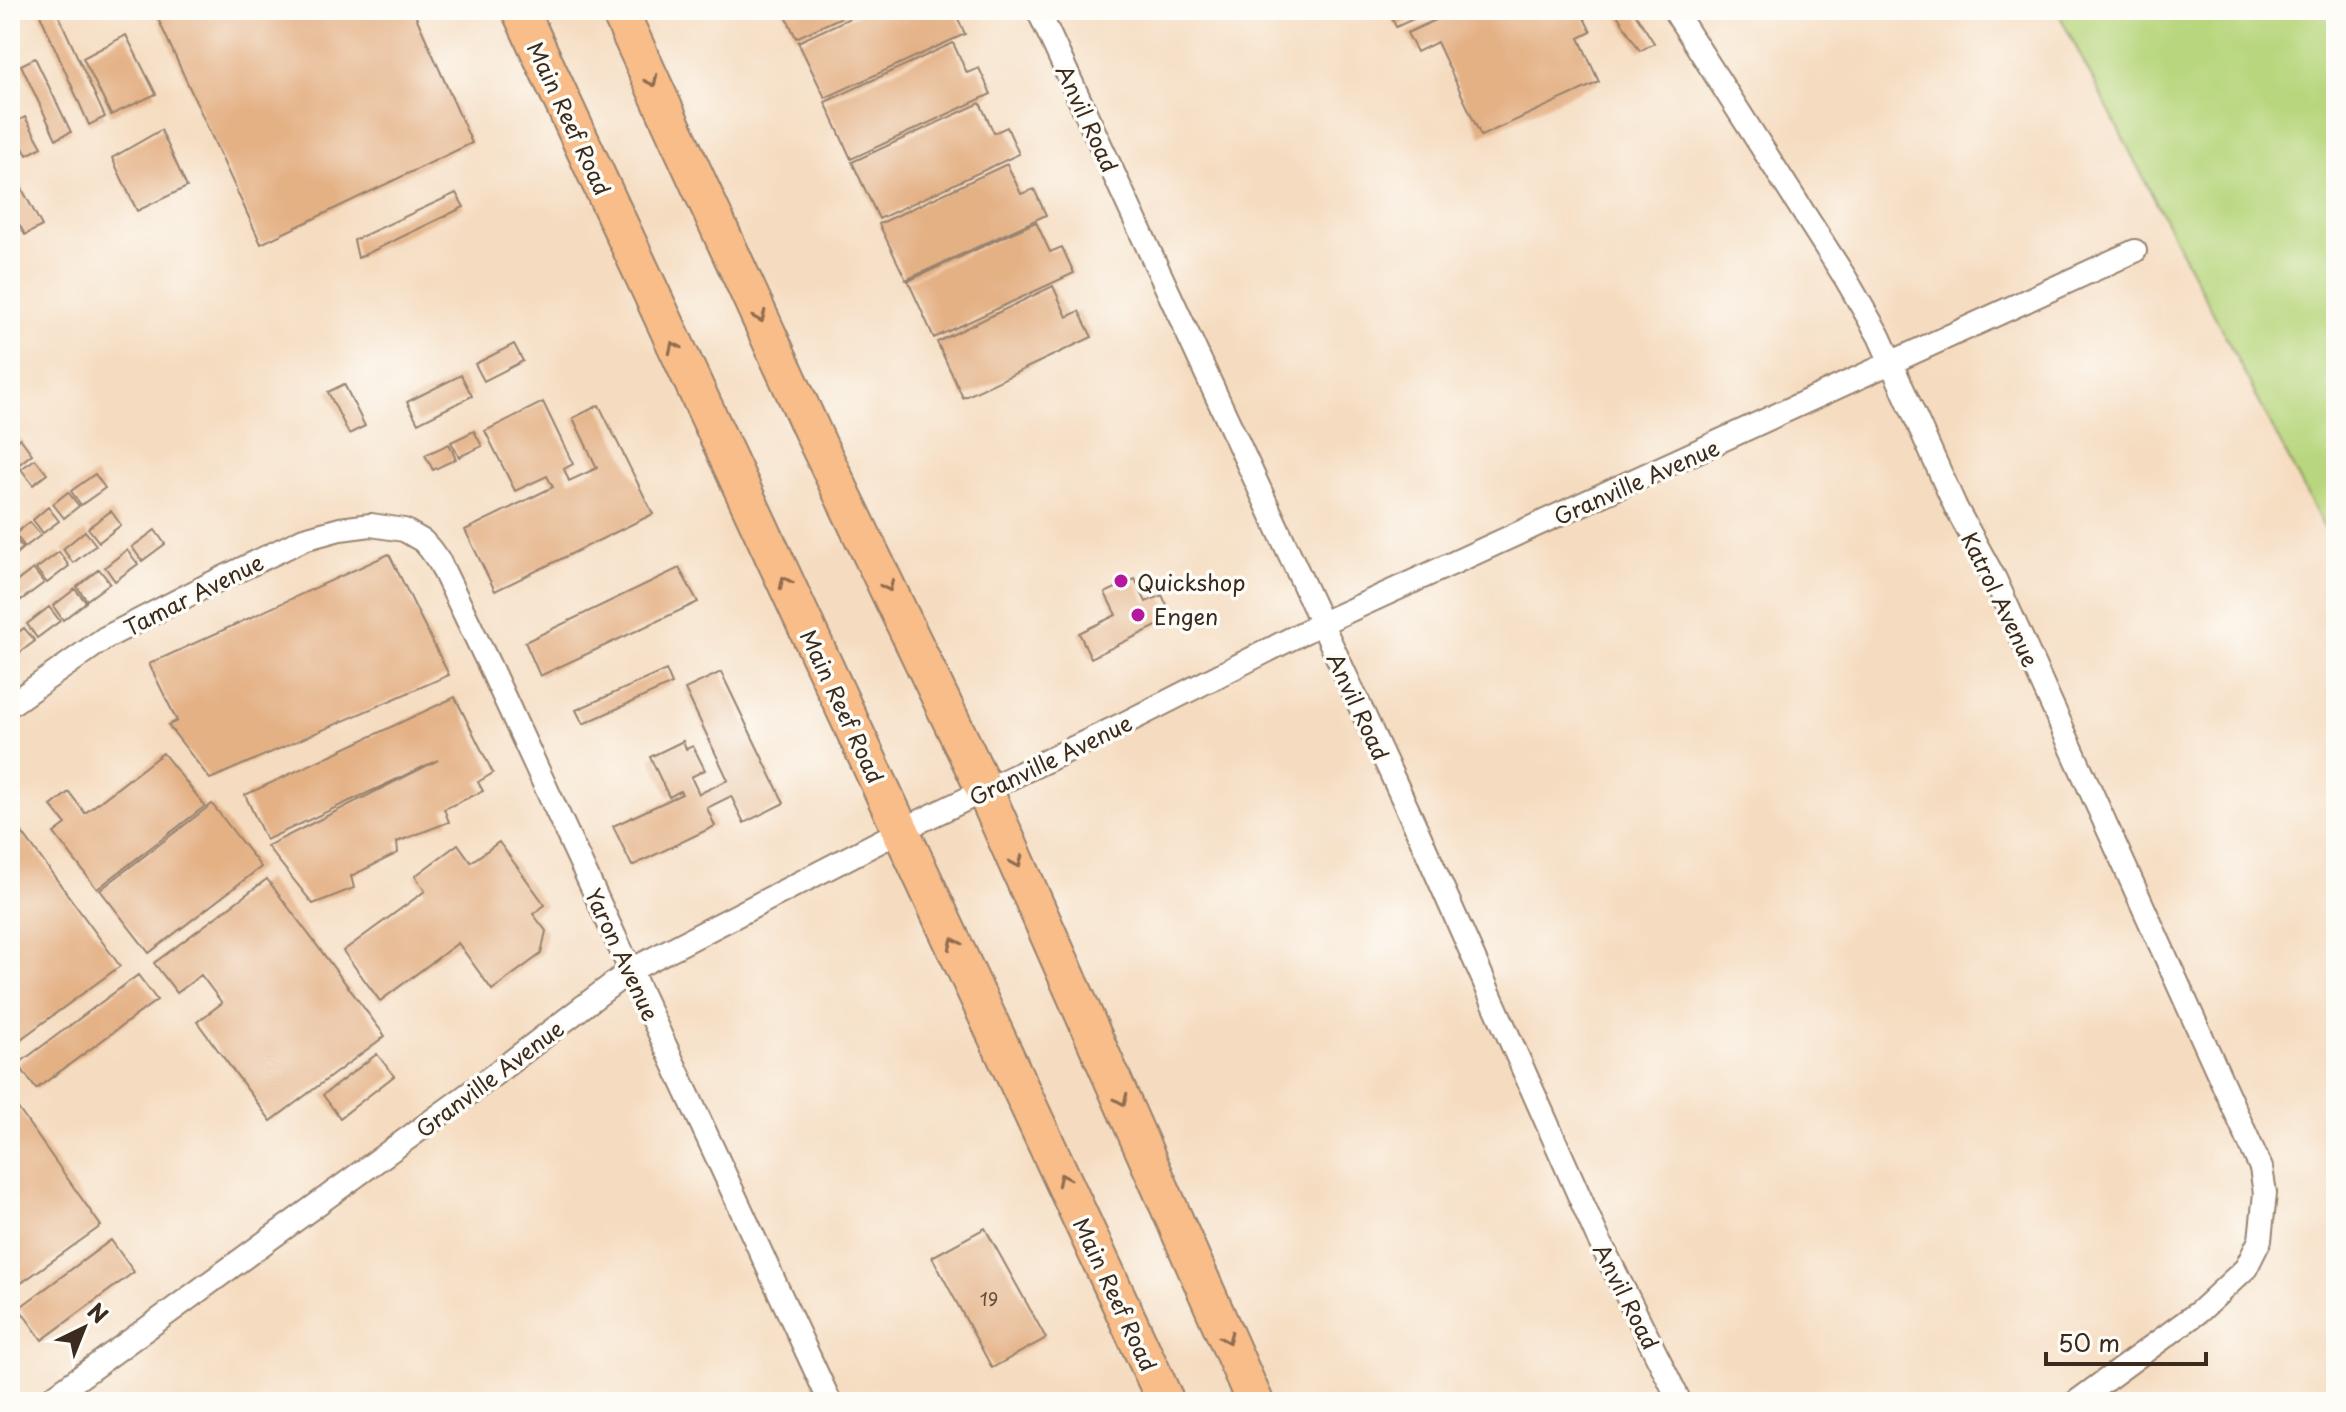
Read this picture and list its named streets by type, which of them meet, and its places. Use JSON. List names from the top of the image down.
{
  "streets": {
    "main road": ["Main Reef Road"],
    "street": [
      "Anvil Road",
      "Granville Avenue",
      "Tamar Avenue",
      "Katrol Avenue",
      "Yaron Avenue"
    ]
  },
  "crossings": [
    ["Main Reef Road", "Granville Avenue"],
    ["Anvil Road", "Granville Avenue"],
    ["Granville Avenue", "Katrol Avenue"],
    ["Granville Avenue", "Yaron Avenue"],
    ["Tamar Avenue", "Yaron Avenue"]
  ],
  "places": ["Quickshop", "Engen"],
  "house_numbers": ["19"],
  "scale_bar": "50 m",
  "north": "top right"
}
